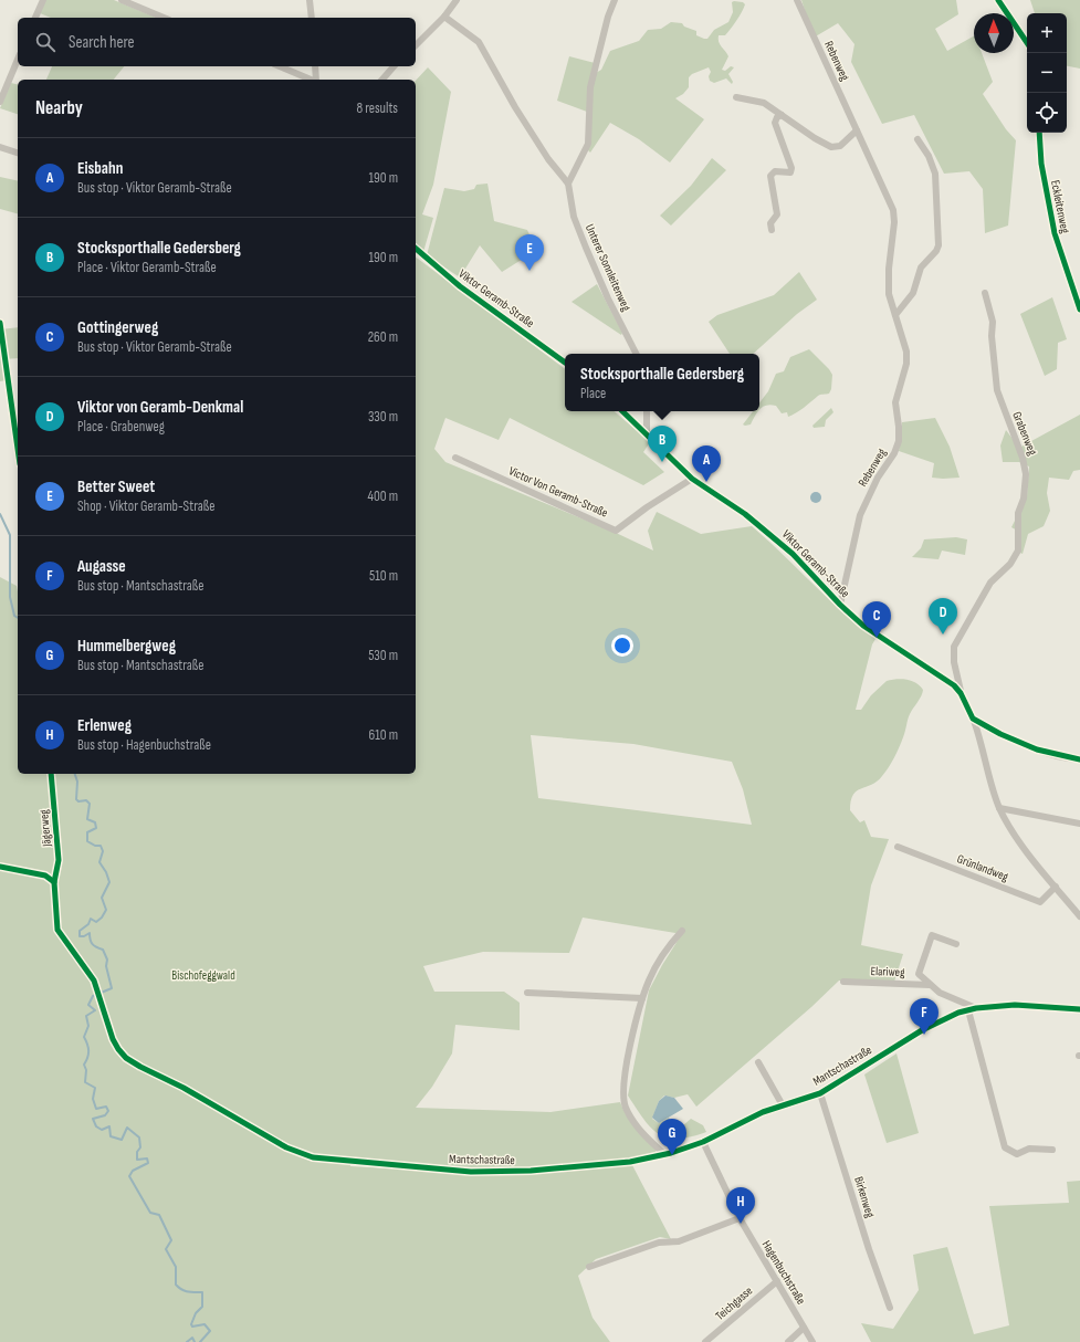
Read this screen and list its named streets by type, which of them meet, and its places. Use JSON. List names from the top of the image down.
{
  "streets": {
    "street": [
      "Rebenweg",
      "Eckleitenweg",
      "Unterer Sonnleitenweg",
      "Viktor Geramb-Straße",
      "Grabenweg",
      "Victor Von Geramb-Straße",
      "Jägerweg",
      "Grünlandweg",
      "Elariweg",
      "Mantschastraße",
      "Birkenweg",
      "Hagenbuchstraße",
      "Teichgasse"
    ]
  },
  "crossings": [
    ["Rebenweg", "Viktor Geramb-Straße"],
    ["Viktor Geramb-Straße", "Grabenweg"],
    ["Viktor Geramb-Straße", "Victor Von Geramb-Straße"],
    ["Viktor Geramb-Straße", "Grünlandweg"],
    ["Jägerweg", "Mantschastraße"],
    ["Elariweg", "Mantschastraße"],
    ["Mantschastraße", "Birkenweg"],
    ["Mantschastraße", "Hagenbuchstraße"],
    ["Hagenbuchstraße", "Teichgasse"]
  ],
  "parks": ["Bischofeggwald"],
  "north": "top",
  "page": {
    "map_buttons": ["+", "−"],
    "search": "Search here",
    "heading": ["Nearby", "8 results"],
    "list": [
      {
        "mark": "A",
        "name": "Eisbahn",
        "note": "Bus stop · Viktor Geramb-Straße",
        "value": "190 m"
      },
      {
        "mark": "B",
        "name": "Stocksporthalle Gedersberg",
        "note": "Place · Viktor Geramb-Straße",
        "value": "190 m"
      },
      {
        "mark": "C",
        "name": "Gottingerweg",
        "note": "Bus stop · Viktor Geramb-Straße",
        "value": "260 m"
      },
      {
        "mark": "D",
        "name": "Viktor von Geramb-Denkmal",
        "note": "Place · Grabenweg",
        "value": "330 m"
      },
      {
        "mark": "E",
        "name": "Better Sweet",
        "note": "Shop · Viktor Geramb-Straße",
        "value": "400 m"
      },
      {
        "mark": "F",
        "name": "Augasse",
        "note": "Bus stop · Mantschastraße",
        "value": "510 m"
      },
      {
        "mark": "G",
        "name": "Hummelbergweg",
        "note": "Bus stop · Mantschastraße",
        "value": "530 m"
      },
      {
        "mark": "H",
        "name": "Erlenweg",
        "note": "Bus stop · Hagenbuchstraße",
        "value": "610 m"
      }
    ],
    "pins": [
      "E",
      "B",
      "A",
      "D",
      "C",
      "F",
      "G",
      "H"
    ],
    "popup": ["Stocksporthalle Gedersberg", "Place"]
  }
}
